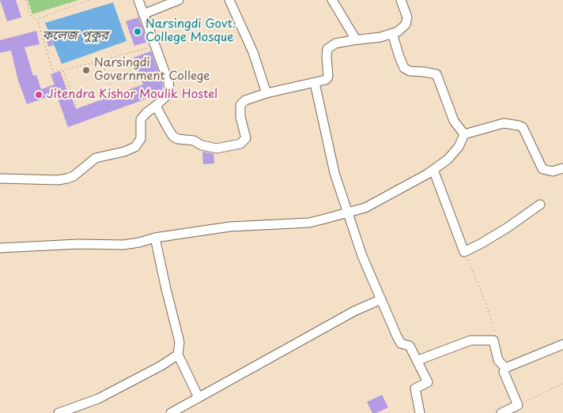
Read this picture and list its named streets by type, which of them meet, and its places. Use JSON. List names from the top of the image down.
{
  "water": ["কলেজ পুকুর"],
  "places": ["Narsingdi Govt. College Mosque", "Narsingdi Government College", "Jitendra Kishor Moulik Hostel"]
}
